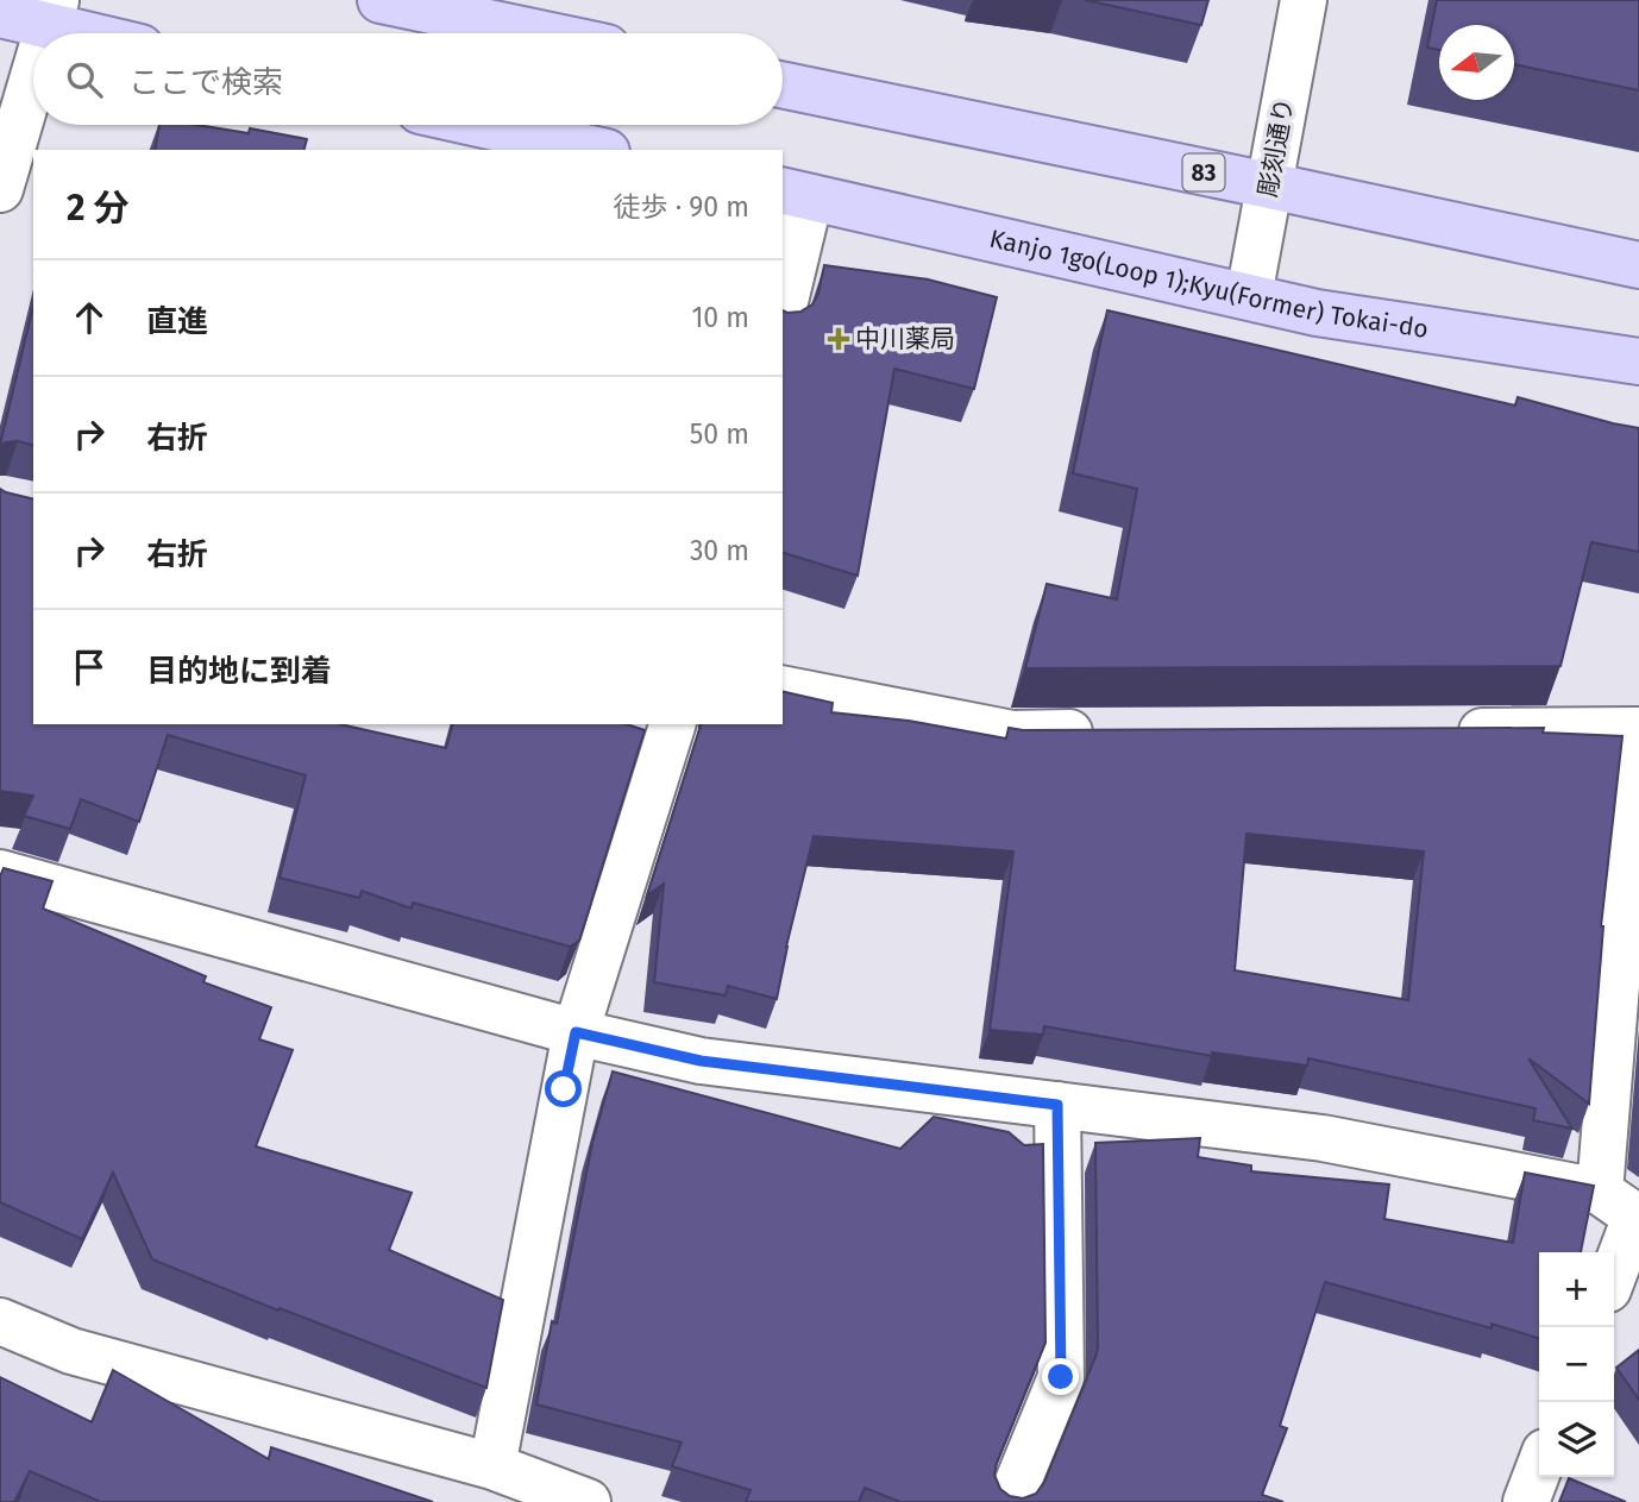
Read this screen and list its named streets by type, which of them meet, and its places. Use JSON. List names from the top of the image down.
{
  "streets": {
    "main road": ["83", "Kanjo 1go(Loop 1);Kyu(Former) Tokai-do"],
    "street": ["彫刻通り"]
  },
  "crossings": [
    ["彫刻通り", "83"],
    ["彫刻通り", "Kanjo 1go(Loop 1);Kyu(Former) Tokai-do"]
  ],
  "places": {
    "health": ["中川薬局"]
  },
  "north": "left",
  "page": {
    "search": "ここで検索",
    "heading": ["2 分", "徒歩 · 90 m"],
    "list": [
      ["直進", "10 m"],
      ["右折", "50 m"],
      ["右折", "30 m"],
      "目的地に到着"
    ],
    "map_buttons": ["+", "−"]
  }
}
